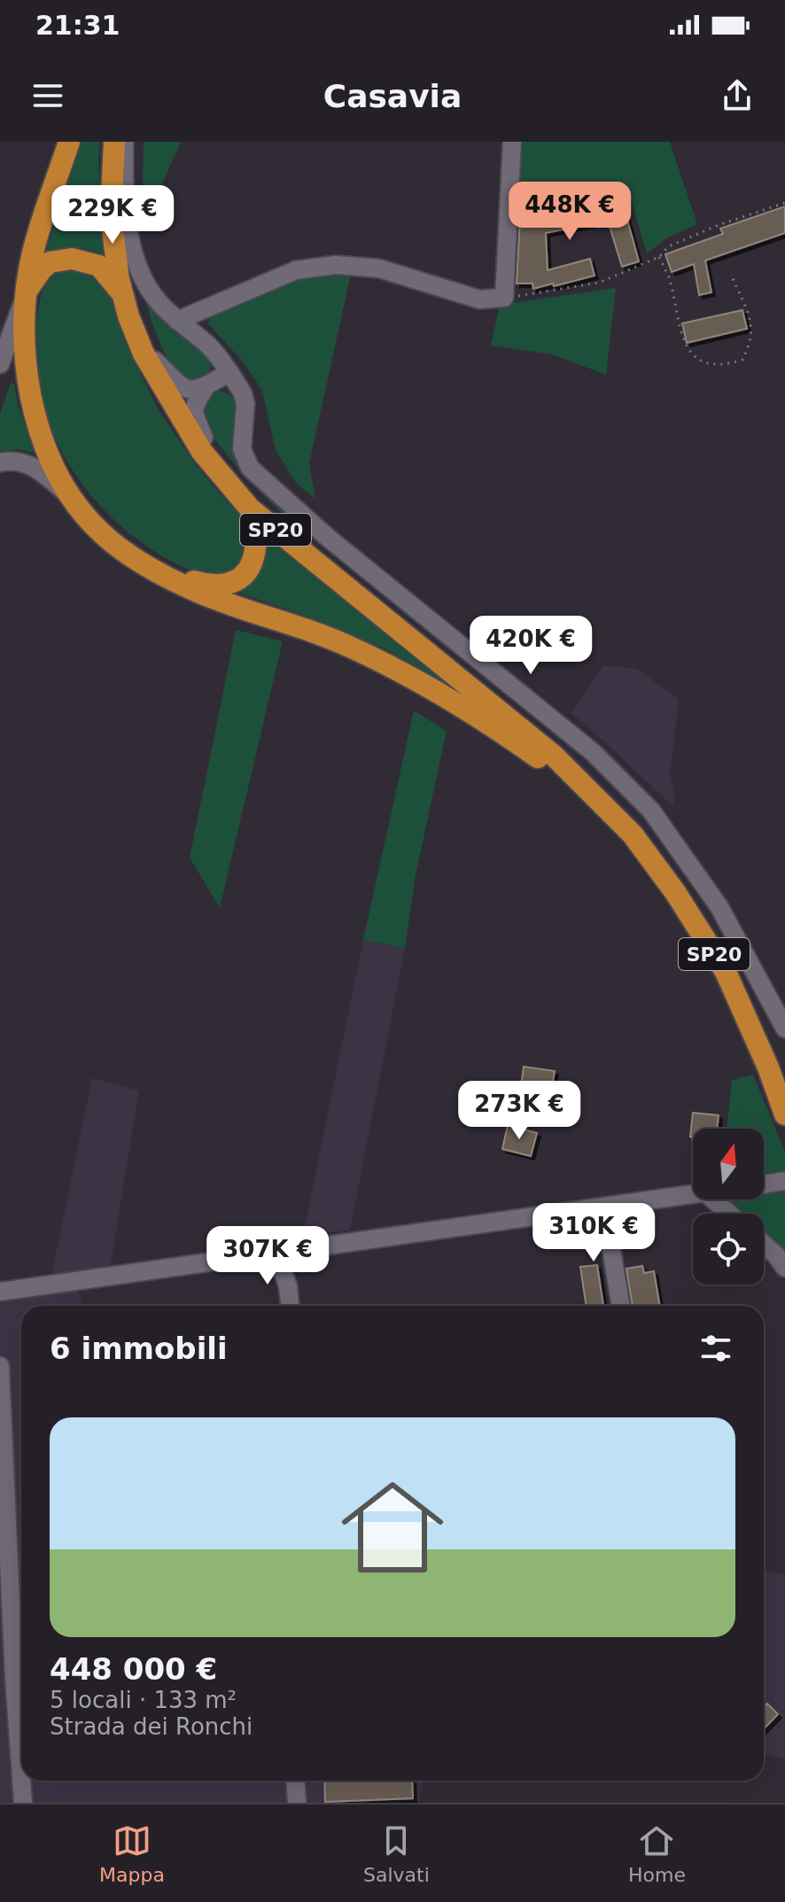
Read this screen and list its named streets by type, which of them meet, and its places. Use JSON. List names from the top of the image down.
{
  "streets": {
    "main road": ["SP20"]
  },
  "north": "top",
  "page": {
    "status": "21:31",
    "header": "Casavia",
    "price": [
      "448K €",
      "229K €",
      "420K €",
      "273K €",
      "310K €",
      "307K €"
    ],
    "heading": "6 immobili",
    "list": [
      {
        "name": "448 000 €",
        "note": "5 locali · 133 m² · Strada dei Ronchi"
      }
    ],
    "tabs": ["Mappa", "Salvati", "Home"]
  }
}
